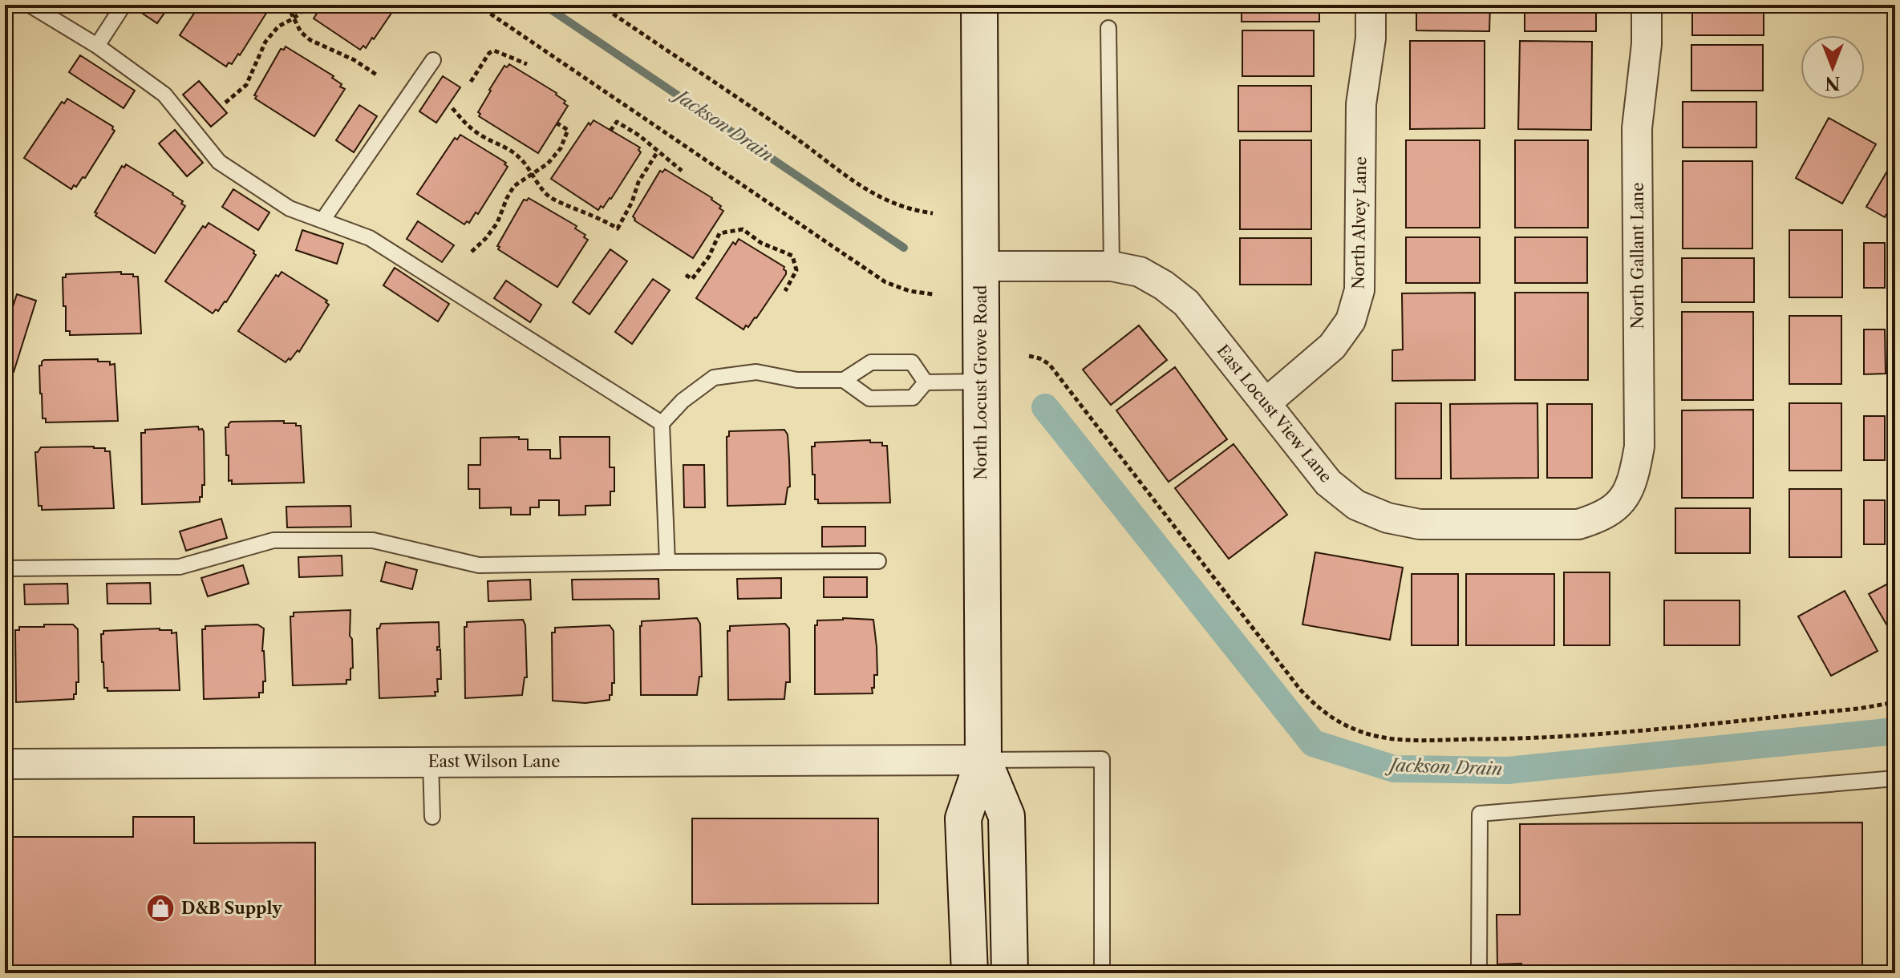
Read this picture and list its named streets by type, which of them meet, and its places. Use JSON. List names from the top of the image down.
{
  "streets": {
    "main road": ["North Locust Grove Road"],
    "street": [
      "North Alvey Lane",
      "North Gallant Lane",
      "East Locust View Lane",
      "East Wilson Lane"
    ]
  },
  "crossings": [
    ["North Alvey Lane", "East Locust View Lane"],
    ["North Gallant Lane", "East Locust View Lane"],
    ["North Locust Grove Road", "East Locust View Lane"],
    ["North Locust Grove Road", "East Wilson Lane"]
  ],
  "water": ["Jackson Drain"],
  "places": {
    "shop": ["D&B Supply"]
  },
  "north": "bottom"
}
